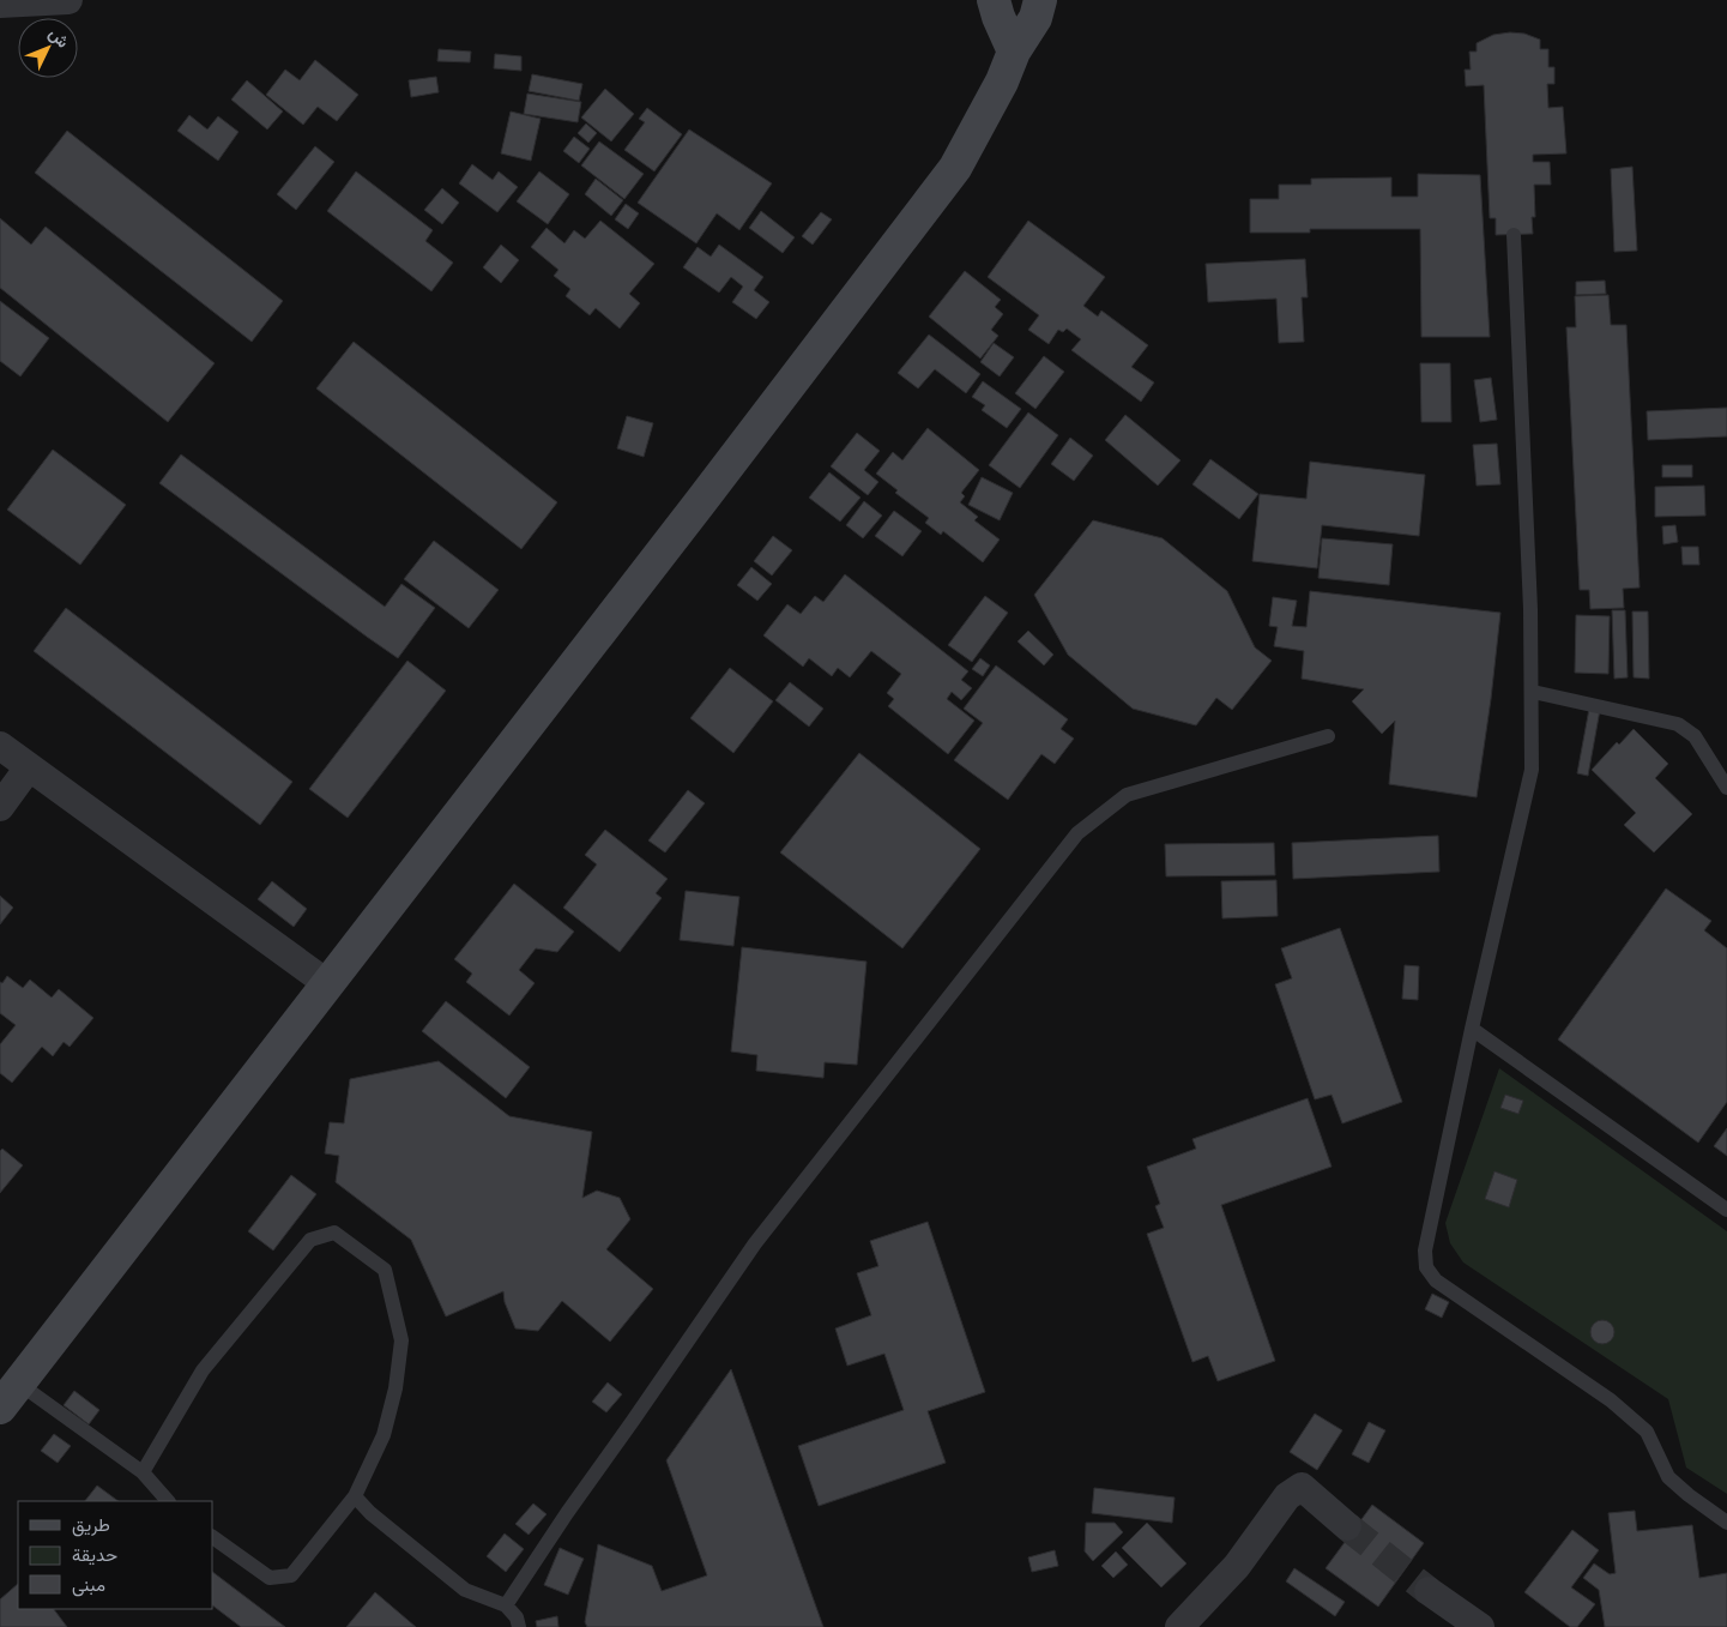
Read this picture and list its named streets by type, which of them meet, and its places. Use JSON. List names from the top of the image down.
{
  "legend": ["طريق", "حديقة", "مبنى"],
  "north": "top right"
}
